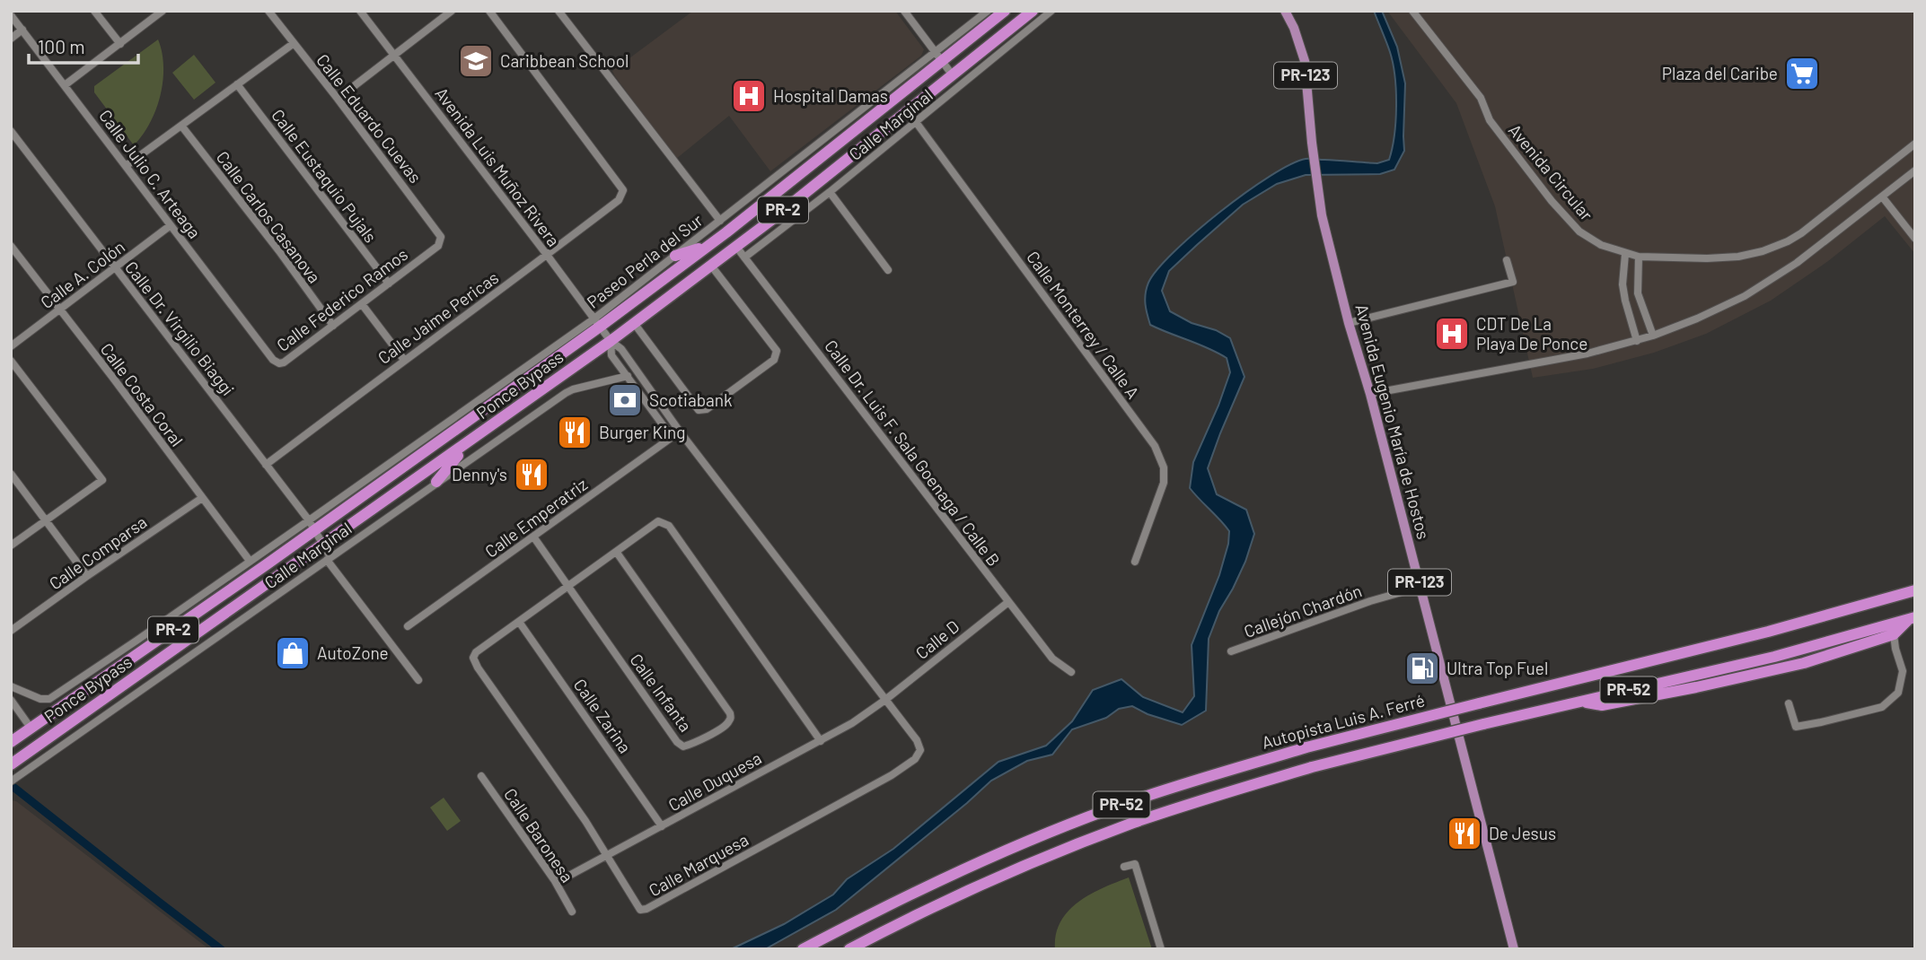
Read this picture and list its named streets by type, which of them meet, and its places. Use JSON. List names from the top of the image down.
{
  "streets": {
    "highway": [
      "PR-2",
      "Ponce Bypass",
      "PR-52",
      "Autopista Luis A. Ferré"
    ],
    "main road": ["PR-123", "Avenida Eugenio María de Hostos"],
    "street": [
      "Calle Eduardo Cuevas",
      "Calle Marginal",
      "Avenida Luis Muñoz Rivera",
      "Avenida Circular",
      "Calle Julio C. Arteaga",
      "Calle Eustaquio Pujals",
      "Calle Carlos Casanova",
      "Paseo Perla del Sur",
      "Calle A. Colón",
      "Calle Federico Ramos",
      "Calle Jaime Pericas",
      "Calle Monterrey / Calle A",
      "Calle Dr. Virgilio Biaggi",
      "Calle Costa Coral",
      "Calle Dr. Luis F. Sala Goenaga / Calle B",
      "Calle Emperatriz",
      "Calle Comparsa",
      "Callejón Chardón",
      "Calle D",
      "Calle Infanta",
      "Calle Zarina",
      "Calle Duquesa",
      "Calle Baronesa",
      "Calle Marquesa"
    ]
  },
  "crossings": [
    ["Calle Eduardo Cuevas", "Calle Federico Ramos"],
    ["Calle Marginal", "Calle Monterrey / Calle A"],
    ["Calle Marginal", "Calle Dr. Virgilio Biaggi"],
    ["Calle Marginal", "Calle Dr. Luis F. Sala Goenaga / Calle B"],
    ["Avenida Luis Muñoz Rivera", "Paseo Perla del Sur"],
    ["Avenida Luis Muñoz Rivera", "Calle Jaime Pericas"],
    ["Avenida Luis Muñoz Rivera", "Ponce Bypass"],
    ["Avenida Luis Muñoz Rivera", "Calle Marquesa"],
    ["Calle Julio C. Arteaga", "Calle A. Colón"],
    ["Calle Julio C. Arteaga", "Calle Federico Ramos"],
    ["Calle Eustaquio Pujals", "Calle Federico Ramos"],
    ["Calle Carlos Casanova", "Calle Federico Ramos"],
    ["Paseo Perla del Sur", "Ponce Bypass"],
    ["Calle A. Colón", "Calle Dr. Virgilio Biaggi"],
    ["Calle A. Colón", "Calle Costa Coral"],
    ["Calle Jaime Pericas", "Calle Dr. Virgilio Biaggi"],
    ["Calle Dr. Virgilio Biaggi", "Ponce Bypass"],
    ["Ponce Bypass", "Calle Dr. Luis F. Sala Goenaga / Calle B"],
    ["Ponce Bypass", "Calle Marquesa"],
    ["Calle Costa Coral", "Calle Comparsa"],
    ["Avenida Eugenio María de Hostos", "Callejón Chardón"],
    ["Calle Dr. Luis F. Sala Goenaga / Calle B", "Calle D"],
    ["Calle Emperatriz", "Calle Infanta"],
    ["Calle Emperatriz", "Calle Marquesa"],
    ["Calle D", "Calle Duquesa"],
    ["Calle D", "Calle Marquesa"],
    ["Calle Infanta", "Calle Marquesa"],
    ["Calle Zarina", "Calle Duquesa"],
    ["Calle Zarina", "Calle Marquesa"],
    ["Calle Duquesa", "Calle Baronesa"],
    ["Calle Duquesa", "Calle Marquesa"]
  ],
  "places": {
    "school or university": ["Caribbean School"],
    "supermarket": ["Plaza del Caribe"],
    "hospital": ["Hospital Damas", "CDT De La Playa De Ponce"],
    "bank": ["Scotiabank"],
    "restaurant": ["Burger King", "Denny's", "De Jesus"],
    "shop": ["AutoZone"],
    "fuel station": ["Ultra Top Fuel"]
  },
  "scale_bar": "100 m"
}
